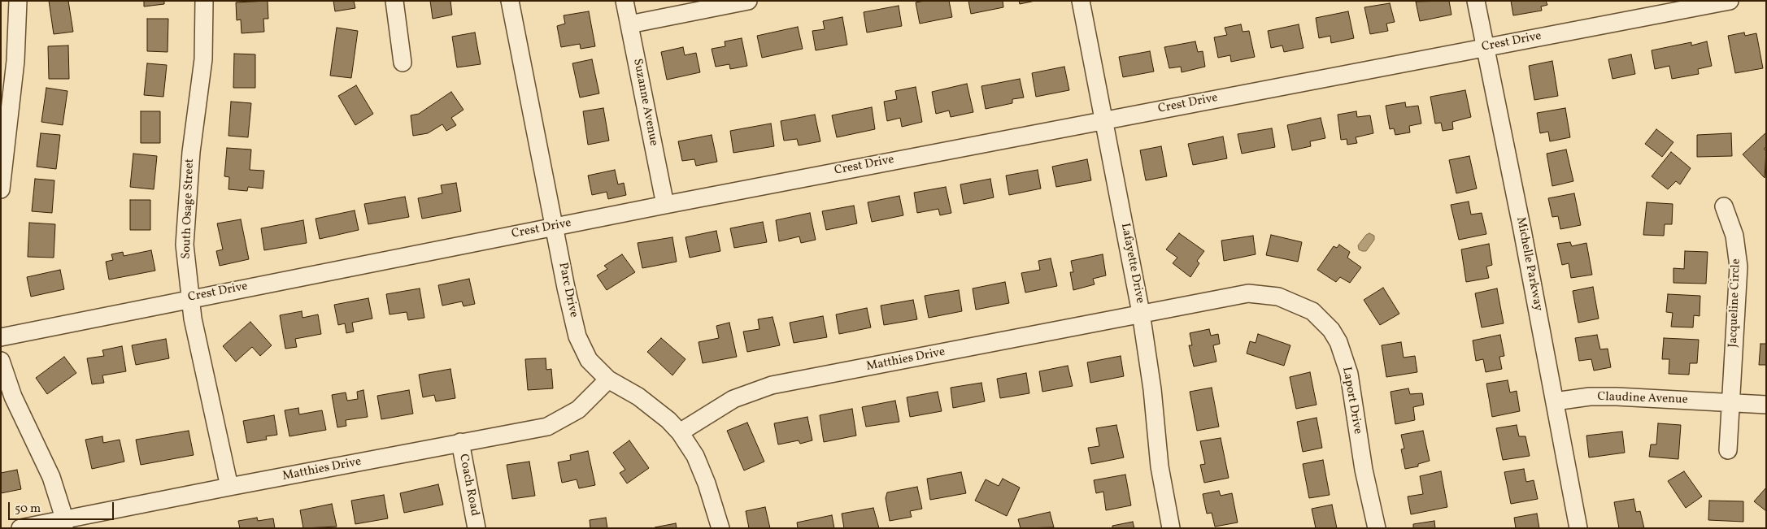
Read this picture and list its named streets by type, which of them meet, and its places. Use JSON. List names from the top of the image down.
{
  "streets": {
    "street": [
      "Crest Drive",
      "Suzanne Avenue",
      "South Osage Street",
      "Lafayette Drive",
      "Michelle Parkway",
      "Parc Drive",
      "Jacqueline Circle",
      "Matthies Drive",
      "Claudine Avenue",
      "Laport Drive",
      "Coach Road"
    ]
  },
  "crossings": [
    ["Crest Drive", "Suzanne Avenue"],
    ["Crest Drive", "South Osage Street"],
    ["Crest Drive", "Lafayette Drive"],
    ["Crest Drive", "Michelle Parkway"],
    ["Crest Drive", "Parc Drive"],
    ["South Osage Street", "Matthies Drive"],
    ["Lafayette Drive", "Matthies Drive"],
    ["Lafayette Drive", "Laport Drive"],
    ["Michelle Parkway", "Claudine Avenue"],
    ["Parc Drive", "Matthies Drive"],
    ["Jacqueline Circle", "Claudine Avenue"],
    ["Matthies Drive", "Laport Drive"],
    ["Matthies Drive", "Coach Road"]
  ],
  "scale_bar": "50 m"
}
